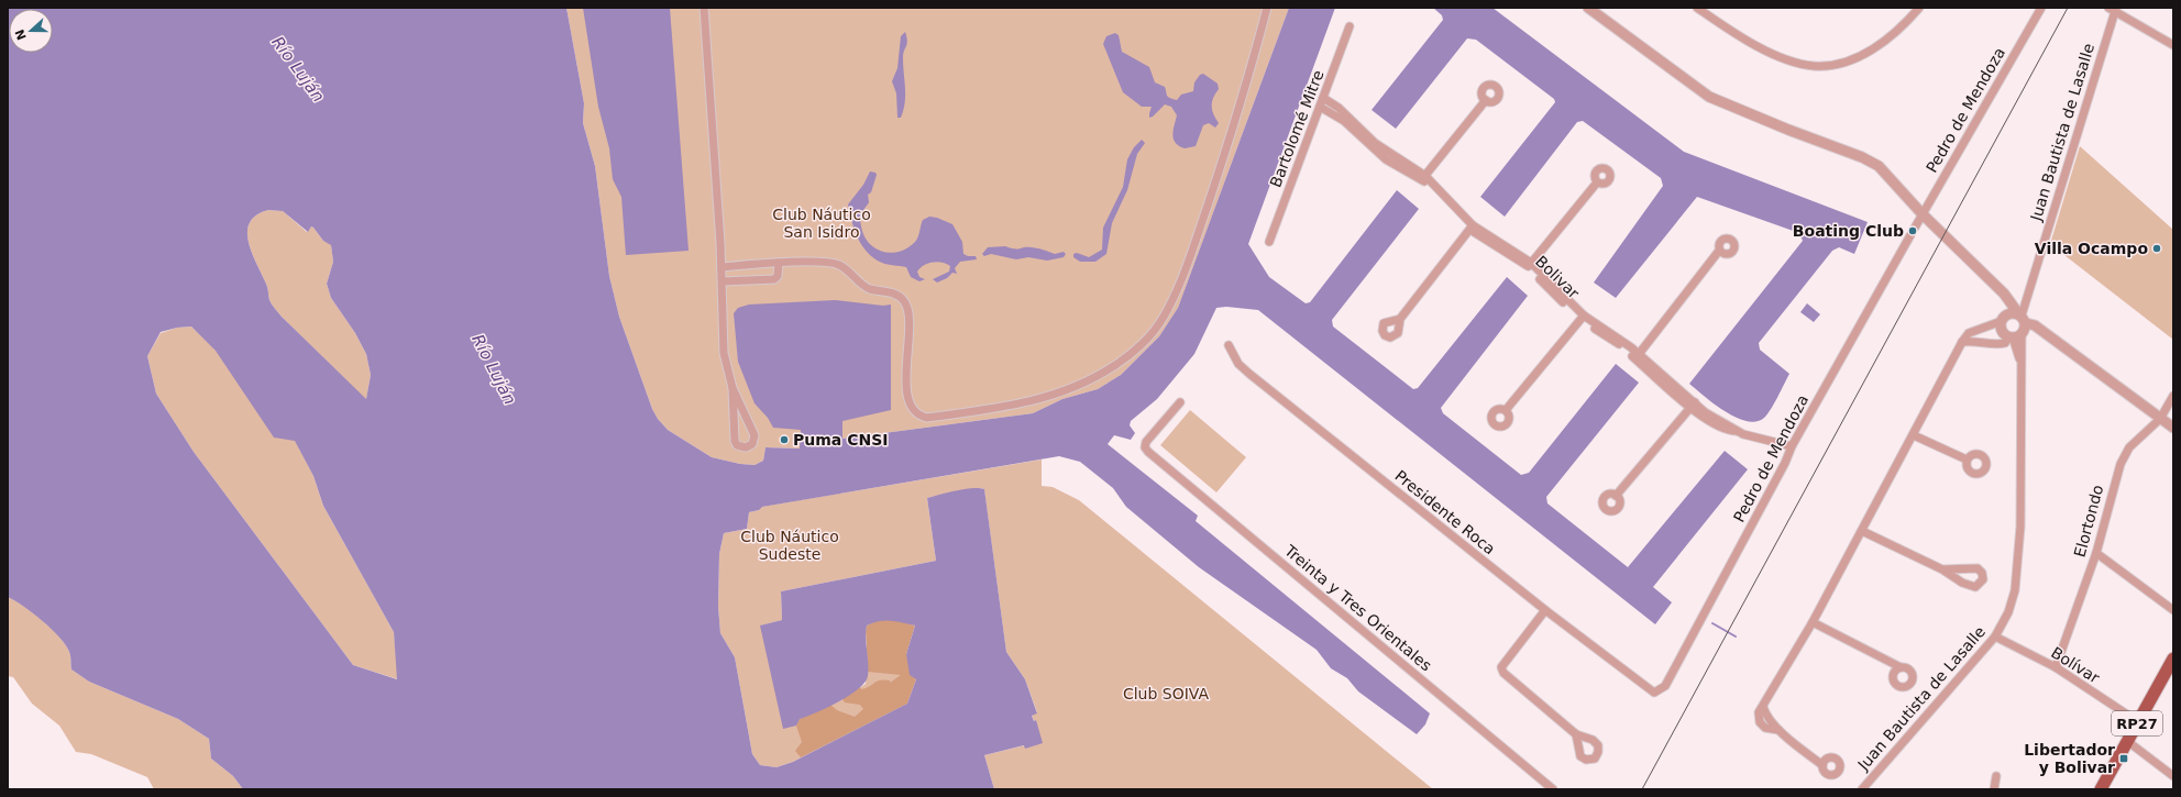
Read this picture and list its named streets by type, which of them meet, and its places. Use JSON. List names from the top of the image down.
{
  "streets": {
    "main road": ["RP27"],
    "street": [
      "Pedro de Mendoza",
      "Bartolomé Mitre",
      "Juan Bautista de Lasalle",
      "Bolivar",
      "Presidente Roca",
      "Elortondo",
      "Treinta y Tres Orientales",
      "Bolívar"
    ]
  },
  "crossings": [
    ["Pedro de Mendoza", "Bolivar"],
    ["Pedro de Mendoza", "Presidente Roca"],
    ["Bartolomé Mitre", "Bolivar"],
    ["Juan Bautista de Lasalle", "Bolívar"],
    ["Elortondo", "Bolívar"],
    ["Bolívar", "RP27"]
  ],
  "water": ["Río Luján"],
  "parks": ["Club Náutico San Isidro", "Club Náutico Sudeste", "Club SOIVA"],
  "places": {
    "other": ["Boating Club", "Villa Ocampo", "Puma CNSI"],
    "transit": ["Libertador y Bolivar"]
  },
  "north": "left"
}
